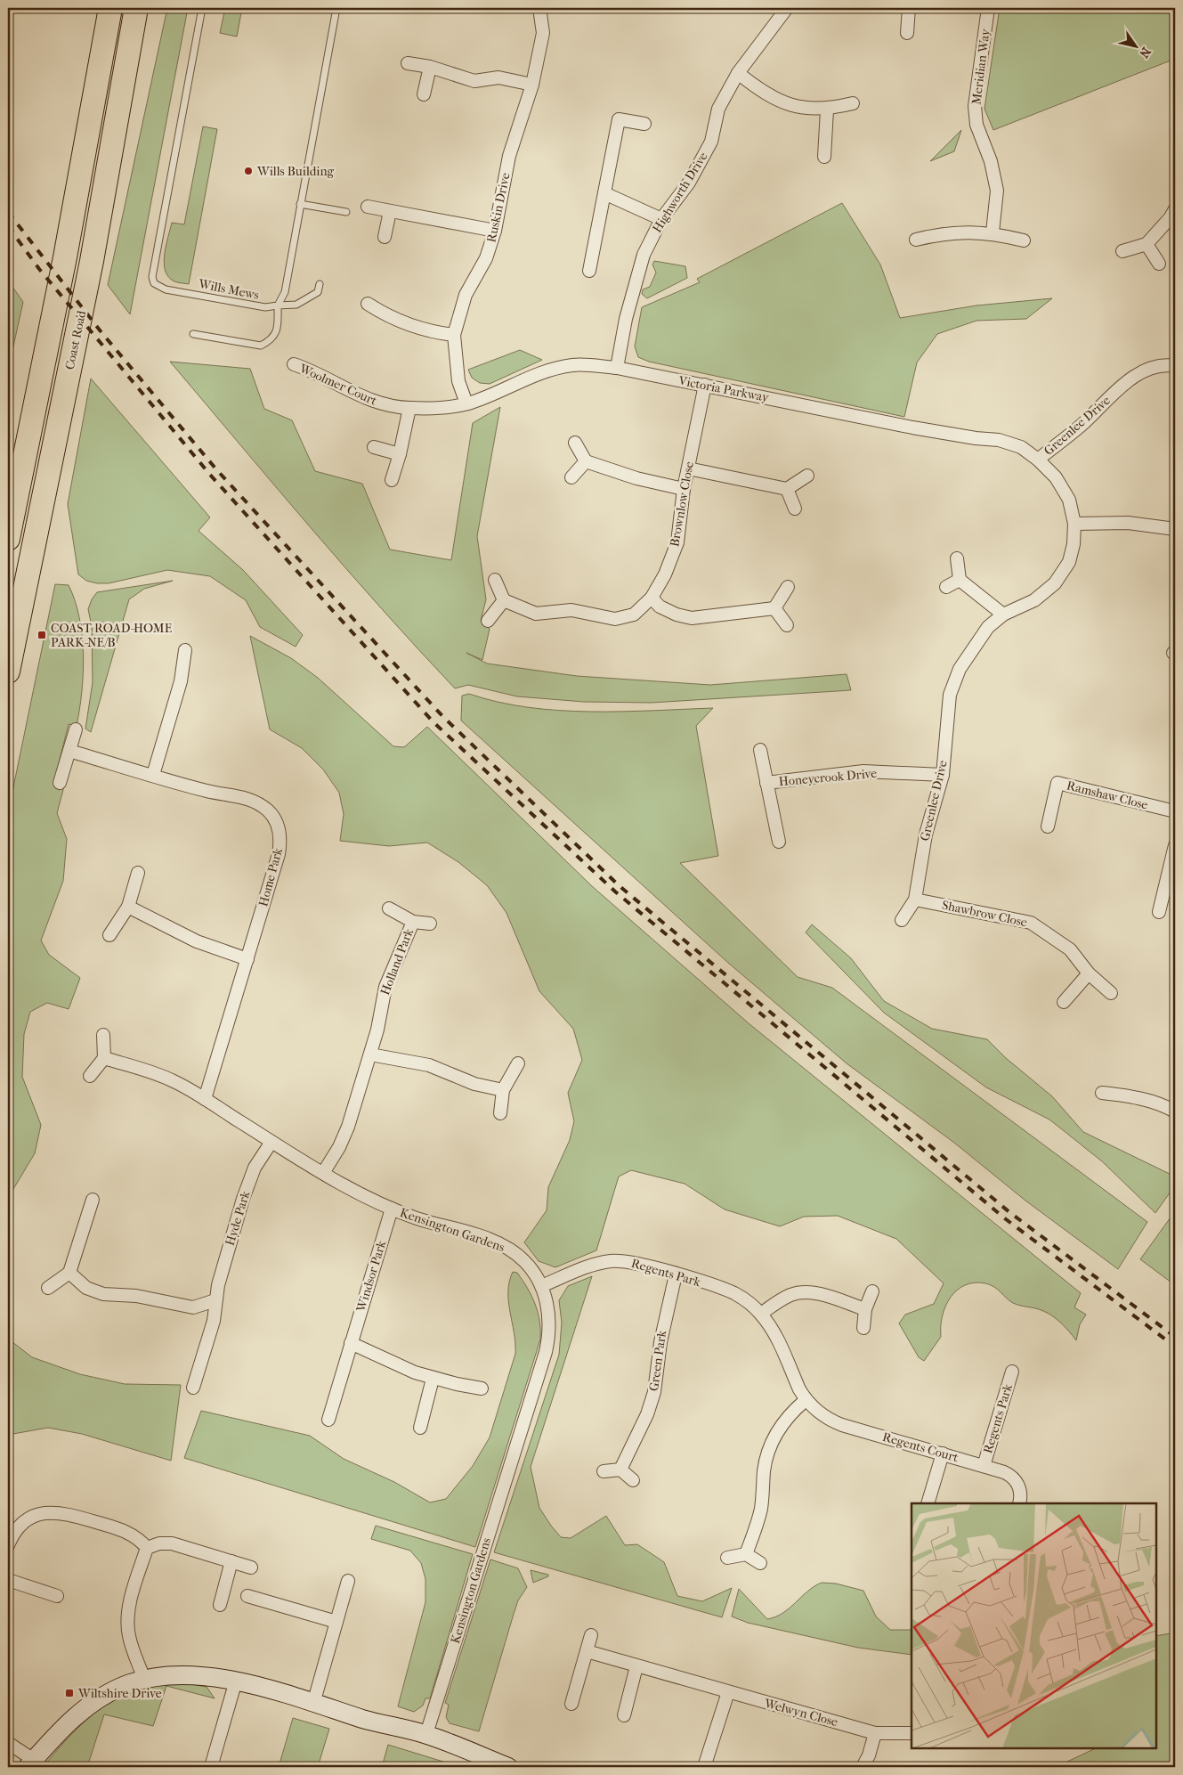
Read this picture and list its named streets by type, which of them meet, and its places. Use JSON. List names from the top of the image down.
{
  "streets": {
    "highway": ["Coast Road"],
    "street": [
      "Meridian Way",
      "Highworth Drive",
      "Ruskin Drive",
      "Woolmer Court",
      "Victoria Parkway",
      "Greenlee Drive",
      "Brownlow Close",
      "Honeycrook Drive",
      "Ramshaw Close",
      "Home Park",
      "Shawbrow Close",
      "Holland Park",
      "Hyde Park",
      "Kensington Gardens",
      "Regents Park",
      "Windsor Park",
      "Green Park",
      "Regents Court",
      "Welwyn Close"
    ],
    "lane": ["Wills Mews"]
  },
  "crossings": [
    ["Highworth Drive", "Victoria Parkway"],
    ["Ruskin Drive", "Victoria Parkway"],
    ["Woolmer Court", "Victoria Parkway"],
    ["Victoria Parkway", "Greenlee Drive"],
    ["Victoria Parkway", "Brownlow Close"],
    ["Greenlee Drive", "Honeycrook Drive"],
    ["Greenlee Drive", "Shawbrow Close"],
    ["Home Park", "Kensington Gardens"],
    ["Holland Park", "Kensington Gardens"],
    ["Hyde Park", "Kensington Gardens"],
    ["Kensington Gardens", "Regents Park"],
    ["Kensington Gardens", "Windsor Park"],
    ["Regents Park", "Green Park"],
    ["Regents Park", "Regents Court"]
  ],
  "places": {
    "other": ["Wills Building"],
    "transit": ["COAST ROAD-HOME PARK-NE/B", "Wiltshire Drive"]
  },
  "north": "bottom right"
}
